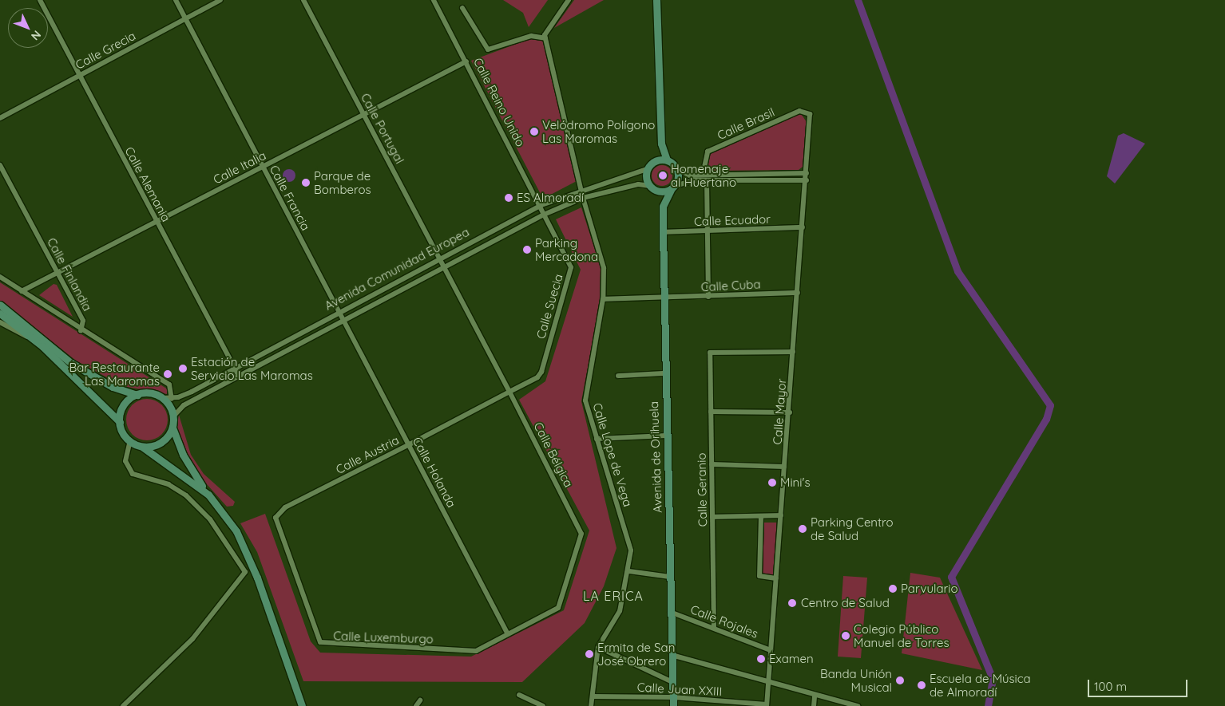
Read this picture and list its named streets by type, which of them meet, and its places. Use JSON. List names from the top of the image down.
{
  "streets": {
    "main road": ["Avenida de Orihuela"],
    "street": [
      "Calle Grecia",
      "Calle Reino Unido",
      "Calle Brasil",
      "Calle Portugal",
      "Calle Italia",
      "Calle Alemania",
      "Calle Francia",
      "Calle Ecuador",
      "Avenida Comunidad Europea",
      "Calle Finlandia",
      "Calle Cuba",
      "Calle Suecia",
      "Calle Mayor",
      "Calle Austria",
      "Calle Bélgica",
      "Calle Lope de Vega",
      "Calle Holanda",
      "Calle Geranio",
      "Calle Rojales",
      "Calle Luxemburgo",
      "Calle Juan XXIII"
    ]
  },
  "crossings": [
    ["Calle Grecia", "Calle Alemania"],
    ["Calle Grecia", "Calle Francia"],
    ["Calle Reino Unido", "Calle Italia"],
    ["Calle Reino Unido", "Avenida Comunidad Europea"],
    ["Calle Reino Unido", "Calle Suecia"],
    ["Calle Brasil", "Calle Mayor"],
    ["Calle Portugal", "Calle Italia"],
    ["Calle Portugal", "Avenida Comunidad Europea"],
    ["Calle Portugal", "Calle Bélgica"],
    ["Calle Italia", "Calle Alemania"],
    ["Calle Italia", "Calle Francia"],
    ["Calle Italia", "Calle Finlandia"],
    ["Calle Alemania", "Avenida Comunidad Europea"],
    ["Calle Francia", "Avenida Comunidad Europea"],
    ["Calle Francia", "Calle Holanda"],
    ["Calle Ecuador", "Calle Mayor"],
    ["Calle Ecuador", "Avenida de Orihuela"],
    ["Avenida Comunidad Europea", "Calle Finlandia"],
    ["Avenida Comunidad Europea", "Calle Suecia"],
    ["Avenida Comunidad Europea", "Calle Bélgica"],
    ["Avenida Comunidad Europea", "Calle Lope de Vega"],
    ["Avenida Comunidad Europea", "Avenida de Orihuela"],
    ["Avenida Comunidad Europea", "Calle Holanda"],
    ["Calle Cuba", "Calle Mayor"],
    ["Calle Cuba", "Calle Lope de Vega"],
    ["Calle Cuba", "Avenida de Orihuela"],
    ["Calle Suecia", "Calle Austria"],
    ["Calle Suecia", "Calle Bélgica"],
    ["Calle Mayor", "Calle Geranio"],
    ["Calle Mayor", "Calle Rojales"],
    ["Calle Mayor", "Calle Juan XXIII"],
    ["Calle Austria", "Calle Bélgica"],
    ["Calle Austria", "Calle Holanda"],
    ["Calle Austria", "Calle Luxemburgo"],
    ["Calle Bélgica", "Calle Holanda"],
    ["Calle Bélgica", "Calle Luxemburgo"],
    ["Calle Lope de Vega", "Calle Juan XXIII"],
    ["Avenida de Orihuela", "Calle Rojales"],
    ["Avenida de Orihuela", "Calle Juan XXIII"],
    ["Calle Holanda", "Calle Luxemburgo"],
    ["Calle Geranio", "Calle Rojales"]
  ],
  "districts": ["LA ERICA"],
  "places": [
    "Velódromo Polígono Las Maromas",
    "Homenaje al Huertano",
    "Parque de Bomberos",
    "ES Almoradí",
    "Parking Mercadona",
    "Estación de Servicio Las Maromas",
    "Bar Restaurante Las Maromas",
    "Mini's",
    "Parking Centro de Salud",
    "Parvulario",
    "Centro de Salud",
    "Colegio Público Manuel de Torres",
    "Ermita de San José Obrero",
    "Examen",
    "Banda Unión Musical",
    "Escuela de Música de Almoradí"
  ],
  "scale_bar": "100 m",
  "north": "bottom right"
}
